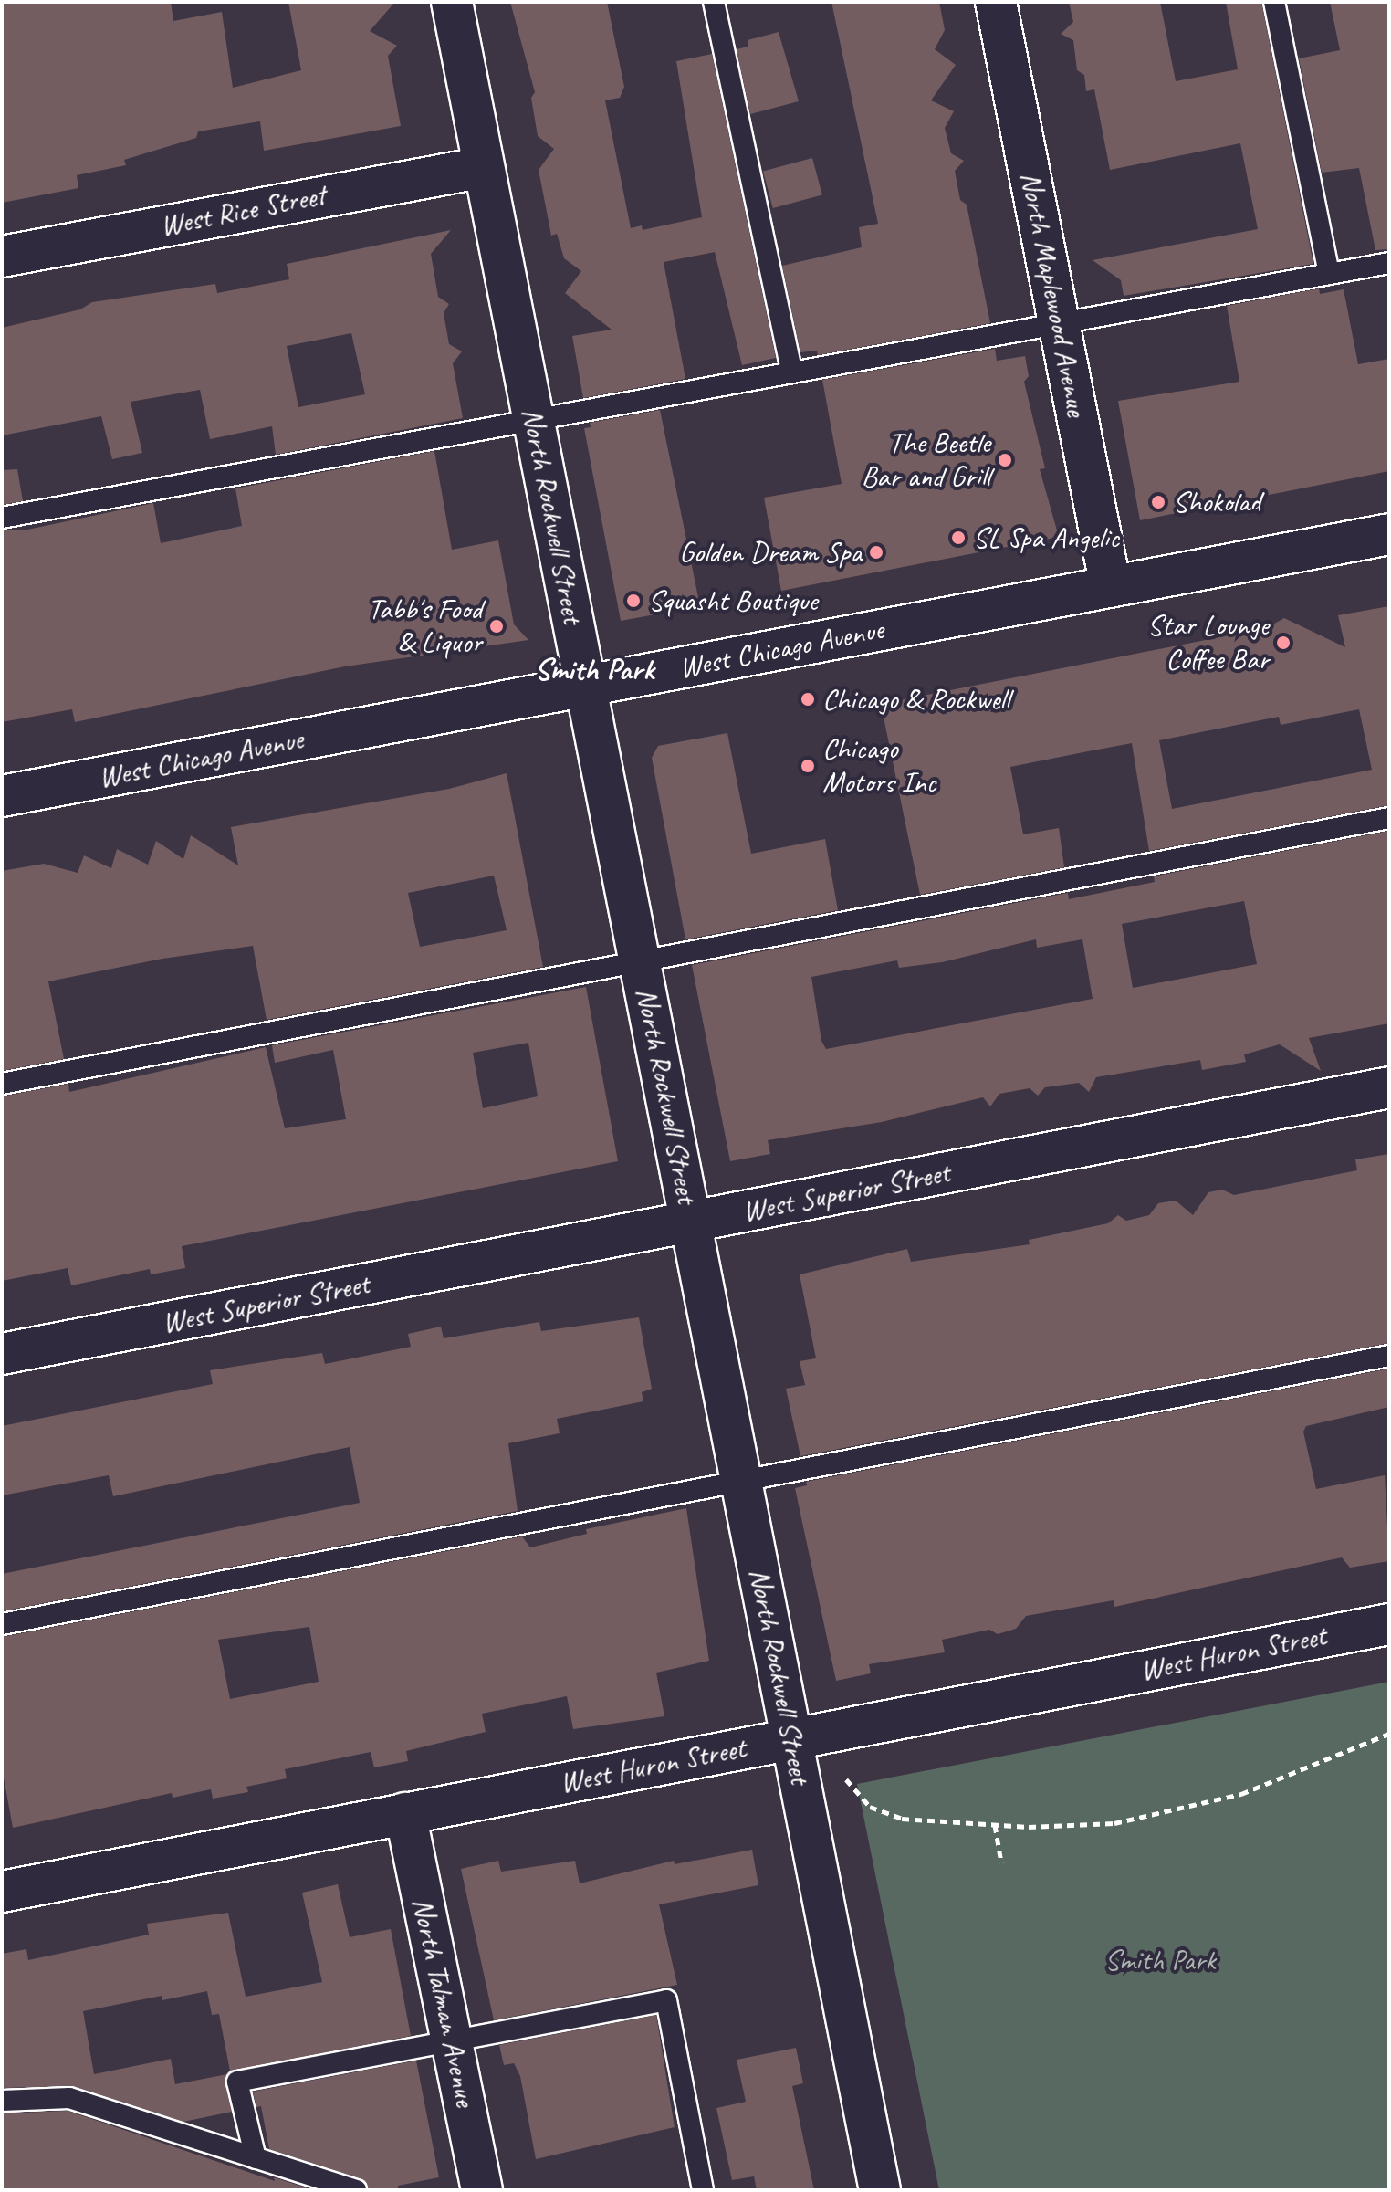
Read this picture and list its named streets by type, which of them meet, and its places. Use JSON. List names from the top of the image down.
{
  "streets": {
    "street": [
      "West Rice Street",
      "North Maplewood Avenue",
      "North Rockwell Street",
      "West Chicago Avenue",
      "West Superior Street",
      "West Huron Street",
      "North Talman Avenue"
    ]
  },
  "crossings": [
    ["West Rice Street", "North Rockwell Street"],
    ["North Maplewood Avenue", "West Chicago Avenue"],
    ["North Rockwell Street", "West Chicago Avenue"],
    ["North Rockwell Street", "West Superior Street"],
    ["North Rockwell Street", "West Huron Street"],
    ["West Huron Street", "North Talman Avenue"]
  ],
  "districts": ["Smith Park"],
  "parks": ["Smith Park"],
  "places": [
    "The Beetle Bar and Grill",
    "Shokolad",
    "SL Spa Angelic",
    "Golden Dream Spa",
    "Squasht Boutique",
    "Tabb's Food & Liquor",
    "Star Lounge Coffee Bar",
    "Chicago & Rockwell",
    "Chicago Motors Inc"
  ]
}
